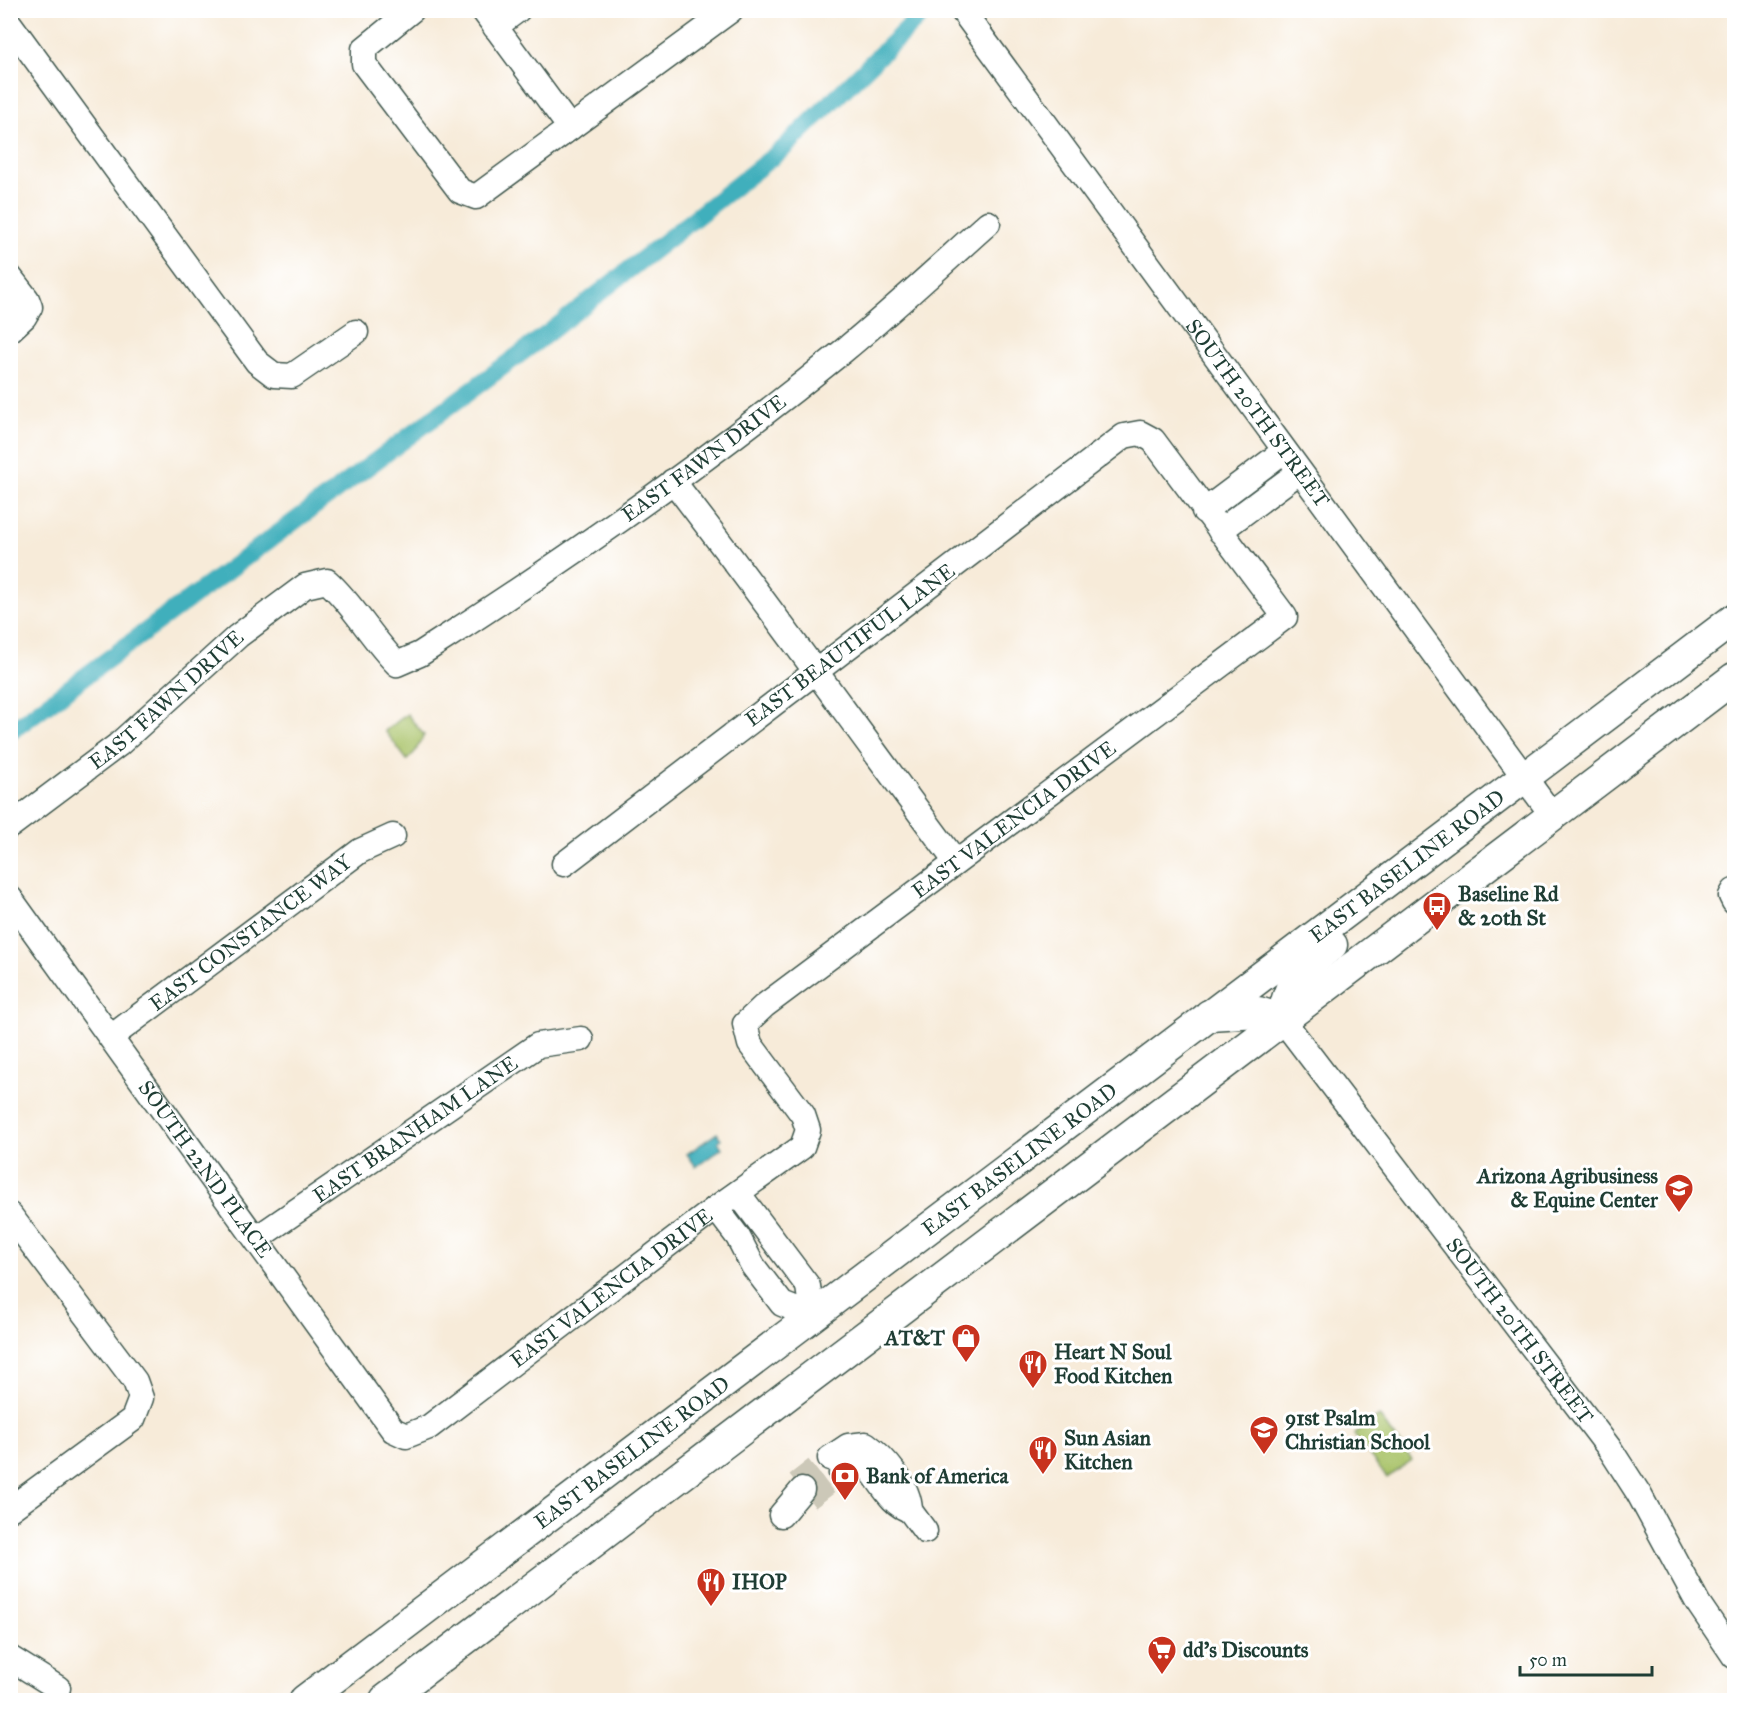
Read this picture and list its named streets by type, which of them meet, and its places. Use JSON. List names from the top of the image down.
{
  "streets": {
    "main road": ["EAST BASELINE ROAD"],
    "street": [
      "SOUTH 20TH STREET",
      "EAST FAWN DRIVE",
      "EAST BEAUTIFUL LANE",
      "EAST VALENCIA DRIVE",
      "EAST CONSTANCE WAY",
      "EAST BRANHAM LANE",
      "SOUTH 22ND PLACE"
    ]
  },
  "crossings": [
    ["SOUTH 20TH STREET", "EAST BASELINE ROAD"],
    ["EAST VALENCIA DRIVE", "SOUTH 22ND PLACE"],
    ["EAST CONSTANCE WAY", "SOUTH 22ND PLACE"],
    ["EAST BRANHAM LANE", "SOUTH 22ND PLACE"]
  ],
  "places": {
    "bus stop": ["Baseline Rd & 20th St"],
    "school or university": ["Arizona Agribusiness & Equine Center", "91st Psalm Christian School"],
    "shop": ["AT&T"],
    "restaurant": ["Heart N Soul Food Kitchen", "Sun Asian Kitchen", "IHOP"],
    "bank": ["Bank of America"],
    "supermarket": ["dd's Discounts"]
  },
  "scale_bar": "50 m"
}
